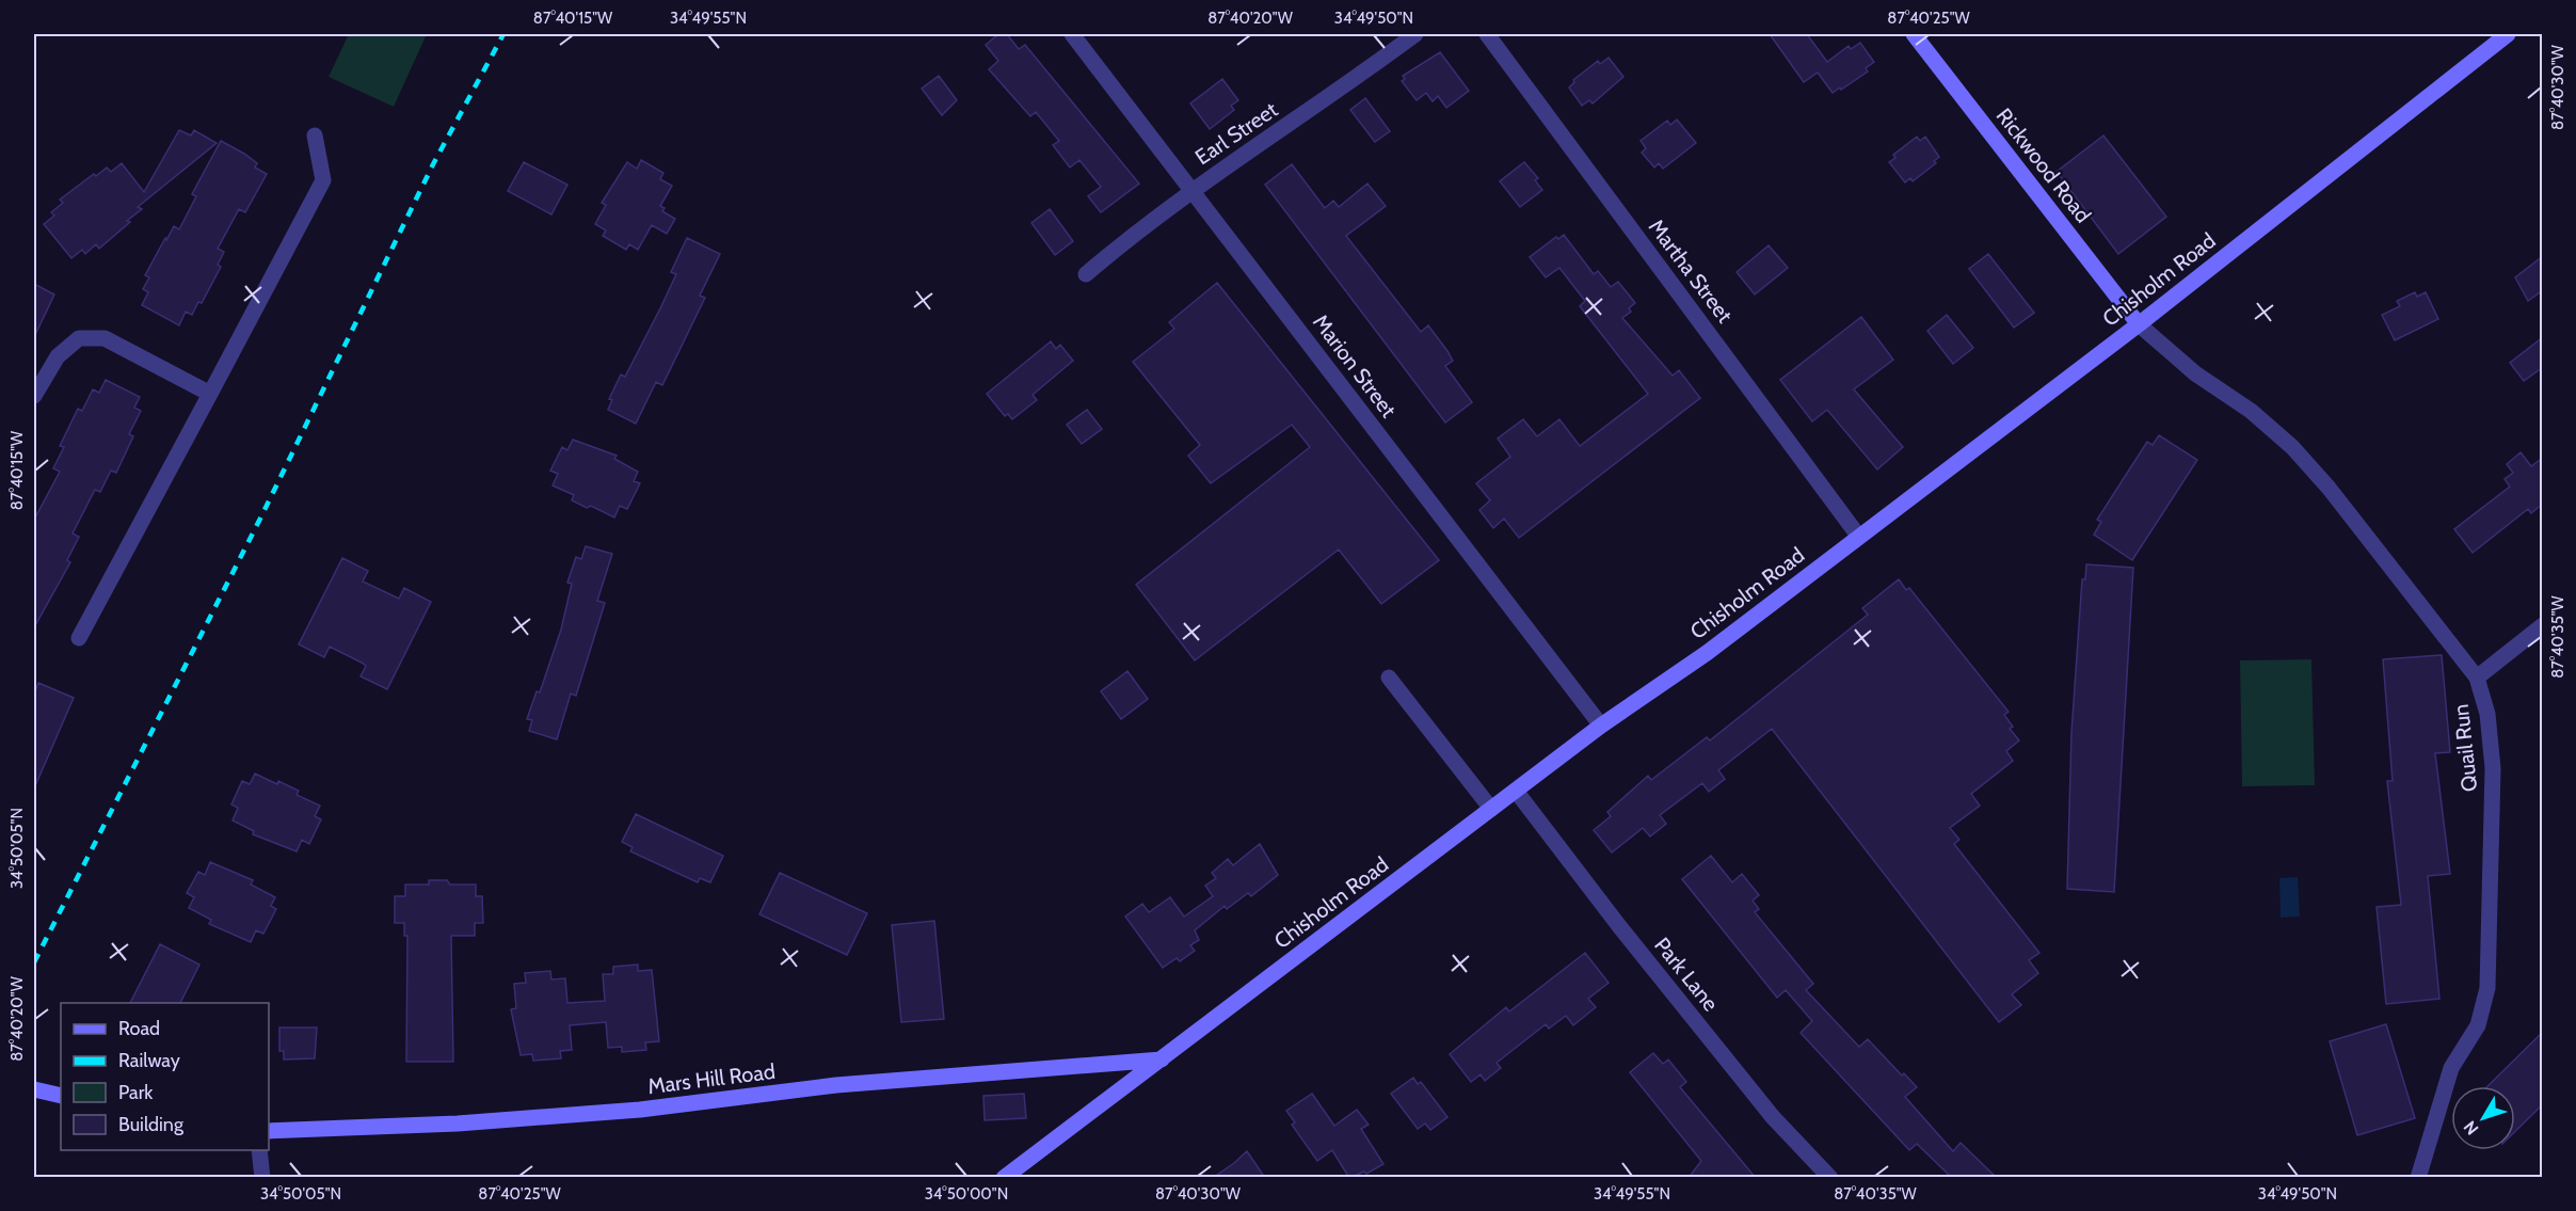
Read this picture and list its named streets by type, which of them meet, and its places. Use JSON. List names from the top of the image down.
{
  "streets": {
    "main road": ["Rickwood Road", "Chisholm Road", "Mars Hill Road"],
    "street": [
      "Earl Street",
      "Martha Street",
      "Marion Street",
      "Quail Run",
      "Park Lane"
    ]
  },
  "crossings": [
    ["Earl Street", "Marion Street"],
    ["Rickwood Road", "Chisholm Road"],
    ["Rickwood Road", "Quail Run"],
    ["Martha Street", "Chisholm Road"],
    ["Chisholm Road", "Marion Street"],
    ["Chisholm Road", "Quail Run"],
    ["Chisholm Road", "Park Lane"],
    ["Chisholm Road", "Mars Hill Road"]
  ],
  "legend": [
    "Road",
    "Railway",
    "Park",
    "Building"
  ],
  "north": "bottom left",
  "coordinates": [
    "87°40'15\"W",
    "34°49'55\"N",
    "87°40'20\"W",
    "34°49'50\"N",
    "87°40'25\"W",
    "87°40'30\"W",
    "87°40'35\"W",
    "34°50'05\"N",
    "34°50'00\"N"
  ]
}
